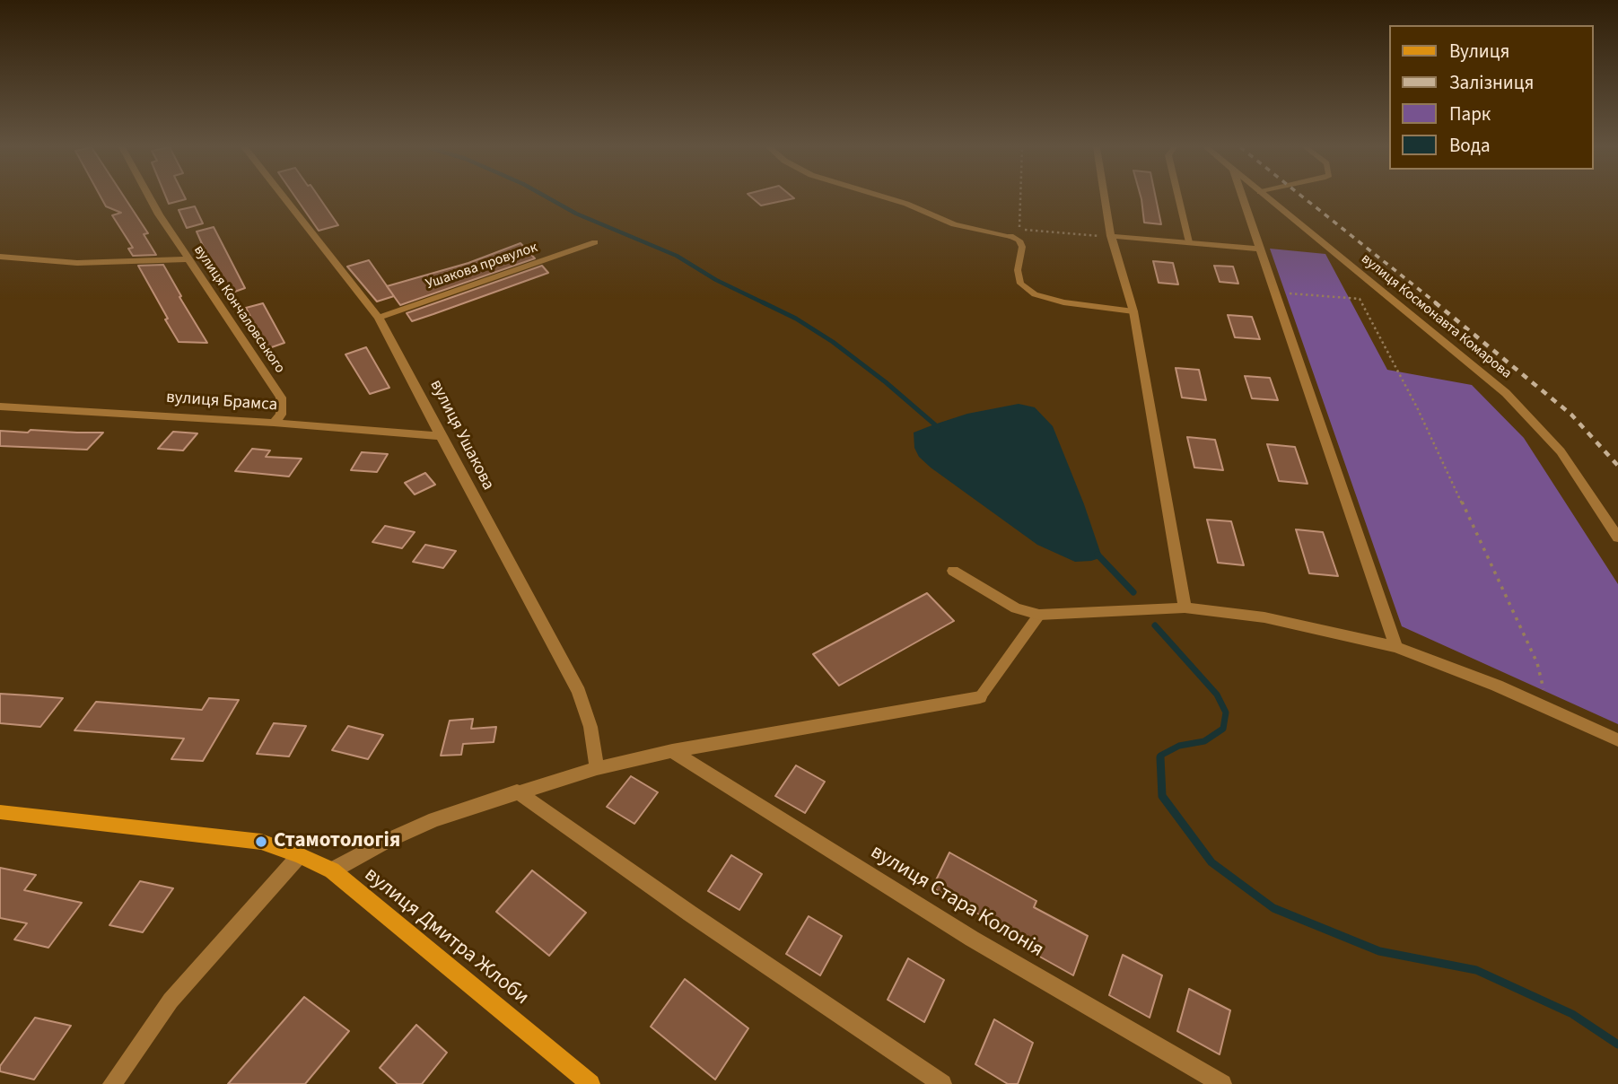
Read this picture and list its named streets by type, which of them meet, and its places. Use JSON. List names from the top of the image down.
{
  "streets": {
    "main road": ["вулиця Дмитра Жлоби"],
    "street": [
      "Ушакова провулок",
      "вулиця Кончаловського",
      "вулиця Космонавта Комарова",
      "вулиця Брамса",
      "вулиця Ушакова",
      "вулиця Стара Колонія"
    ]
  },
  "crossings": [
    ["Ушакова провулок", "вулиця Ушакова"],
    ["вулиця Кончаловського", "вулиця Брамса"],
    ["вулиця Брамса", "вулиця Ушакова"]
  ],
  "places": ["Стамотологія"],
  "legend": [
    "Вулиця",
    "Залізниця",
    "Парк",
    "Вода"
  ]
}
